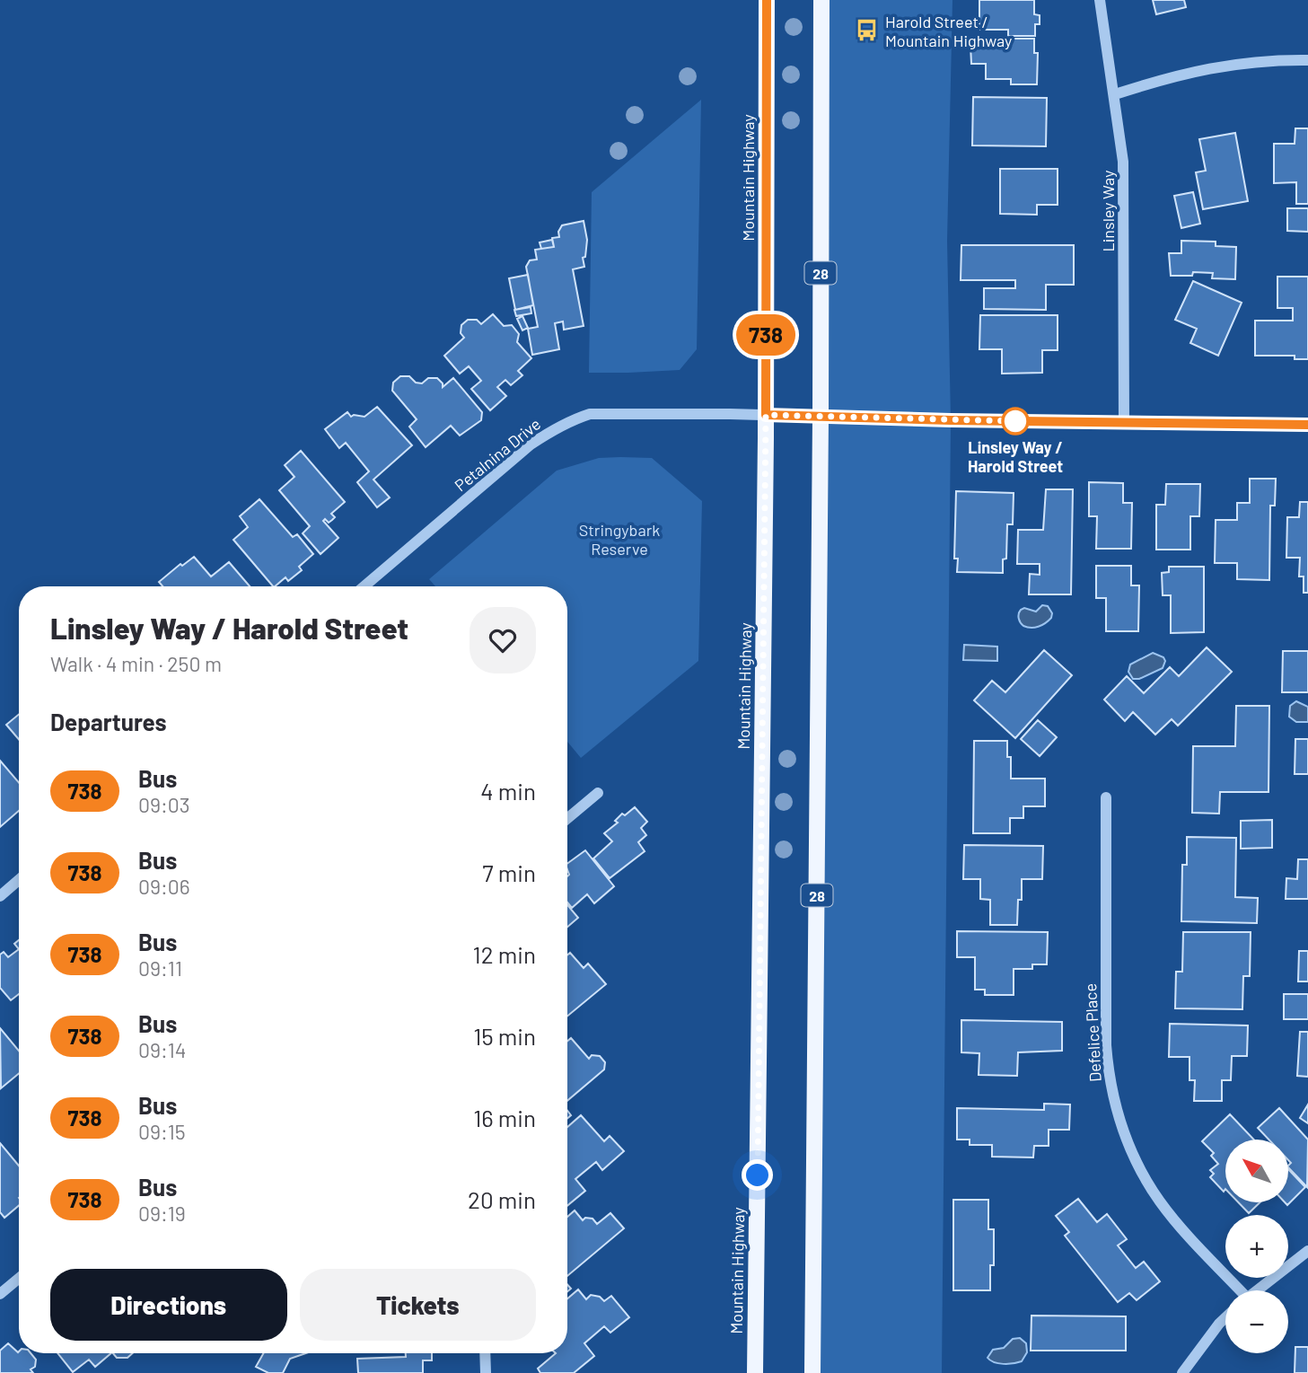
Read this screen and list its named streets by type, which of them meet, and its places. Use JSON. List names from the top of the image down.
{
  "streets": {
    "main road": ["Mountain Highway", "28"],
    "street": ["Linsley Way", "Petalnina Drive", "Defelice Place"]
  },
  "crossings": [
    ["Mountain Highway", "Petalnina Drive"],
    ["Linsley Way", "Petalnina Drive"],
    ["28", "Petalnina Drive"]
  ],
  "parks": ["Stringybark Reserve"],
  "places": {
    "bus stop": ["Harold Street / Mountain Highway"],
    "other": ["Linsley Way / Harold Street"]
  },
  "lines": ["bus line 738"],
  "north": "top left",
  "page": {
    "on_map": "738",
    "heading": [
      ["Linsley Way / Harold Street", "Walk · 4 min · 250 m"],
      "Departures"
    ],
    "list": [
      {
        "mark": "738",
        "name": "Bus",
        "note": "09:03",
        "value": "4 min"
      },
      {
        "mark": "738",
        "name": "Bus",
        "note": "09:06",
        "value": "7 min"
      },
      {
        "mark": "738",
        "name": "Bus",
        "note": "09:11",
        "value": "12 min"
      },
      {
        "mark": "738",
        "name": "Bus",
        "note": "09:14",
        "value": "15 min"
      },
      {
        "mark": "738",
        "name": "Bus",
        "note": "09:15",
        "value": "16 min"
      },
      {
        "mark": "738",
        "name": "Bus",
        "note": "09:19",
        "value": "20 min"
      }
    ],
    "map_buttons": ["+", "−"],
    "buttons": ["Directions", "Tickets"]
  }
}
